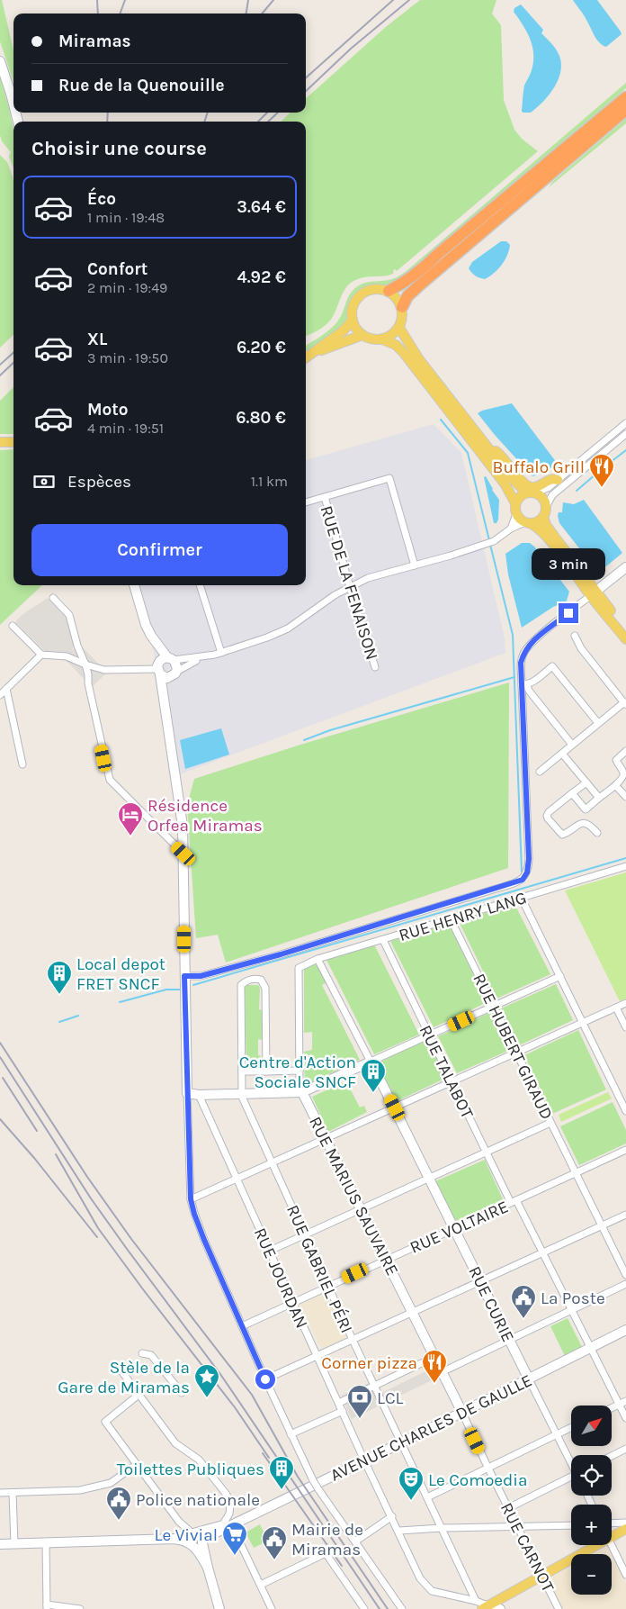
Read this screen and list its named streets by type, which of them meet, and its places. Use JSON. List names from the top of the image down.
{
  "streets": {
    "main road": ["RUE MARIUS SAUVAIRE", "RUE CURIE", "AVENUE CHARLES DE GAULLE"],
    "street": [
      "RUE DE LA FENAISON",
      "RUE HENRY LANG",
      "RUE HUBERT GIRAUD",
      "RUE TALABOT",
      "RUE VOLTAIRE",
      "RUE GABRIEL PÉRI",
      "RUE JOURDAN",
      "RUE CARNOT"
    ]
  },
  "crossings": [
    ["RUE HENRY LANG", "RUE HUBERT GIRAUD"],
    ["RUE HENRY LANG", "RUE TALABOT"],
    ["RUE HENRY LANG", "RUE MARIUS SAUVAIRE"],
    ["RUE HUBERT GIRAUD", "RUE VOLTAIRE"],
    ["RUE TALABOT", "RUE VOLTAIRE"],
    ["RUE TALABOT", "AVENUE CHARLES DE GAULLE"],
    ["RUE MARIUS SAUVAIRE", "RUE VOLTAIRE"],
    ["RUE MARIUS SAUVAIRE", "AVENUE CHARLES DE GAULLE"],
    ["RUE MARIUS SAUVAIRE", "RUE CARNOT"],
    ["RUE VOLTAIRE", "RUE GABRIEL PÉRI"],
    ["RUE VOLTAIRE", "RUE JOURDAN"],
    ["RUE VOLTAIRE", "RUE CURIE"],
    ["RUE GABRIEL PÉRI", "RUE JOURDAN"],
    ["RUE GABRIEL PÉRI", "AVENUE CHARLES DE GAULLE"],
    ["RUE JOURDAN", "AVENUE CHARLES DE GAULLE"],
    ["RUE CURIE", "AVENUE CHARLES DE GAULLE"],
    ["AVENUE CHARLES DE GAULLE", "RUE CARNOT"]
  ],
  "places": {
    "restaurant": ["Buffalo Grill", "Corner pizza"],
    "hotel": ["Résidence Orfea Miramas"],
    "building": ["Local depot FRET SNCF", "Centre d'Action Sociale SNCF", "Toilettes Publiques"],
    "public building": ["La Poste", "Police nationale", "Mairie de Miramas"],
    "place": ["Stèle de la Gare de Miramas"],
    "bank": ["LCL"],
    "theatre": ["Le Comoedia"],
    "supermarket": ["Le Vivial"]
  },
  "north": "top right",
  "page": {
    "banner": ["Miramas", "Rue de la Quenouille"],
    "heading": "Choisir une course",
    "list": [
      {
        "name": "Éco",
        "note": "1 min · 19:48",
        "value": "3.64 €"
      },
      {
        "name": "Confort",
        "note": "2 min · 19:49",
        "value": "4.92 €"
      },
      {
        "name": "XL",
        "note": "3 min · 19:50",
        "value": "6.20 €"
      },
      {
        "name": "Moto",
        "note": "4 min · 19:51",
        "value": "6.80 €"
      }
    ],
    "pay": ["Espèces", "1.1 km"],
    "buttons": "Confirmer",
    "bubble": "3 min",
    "map_buttons": ["+", "−"]
  }
}
